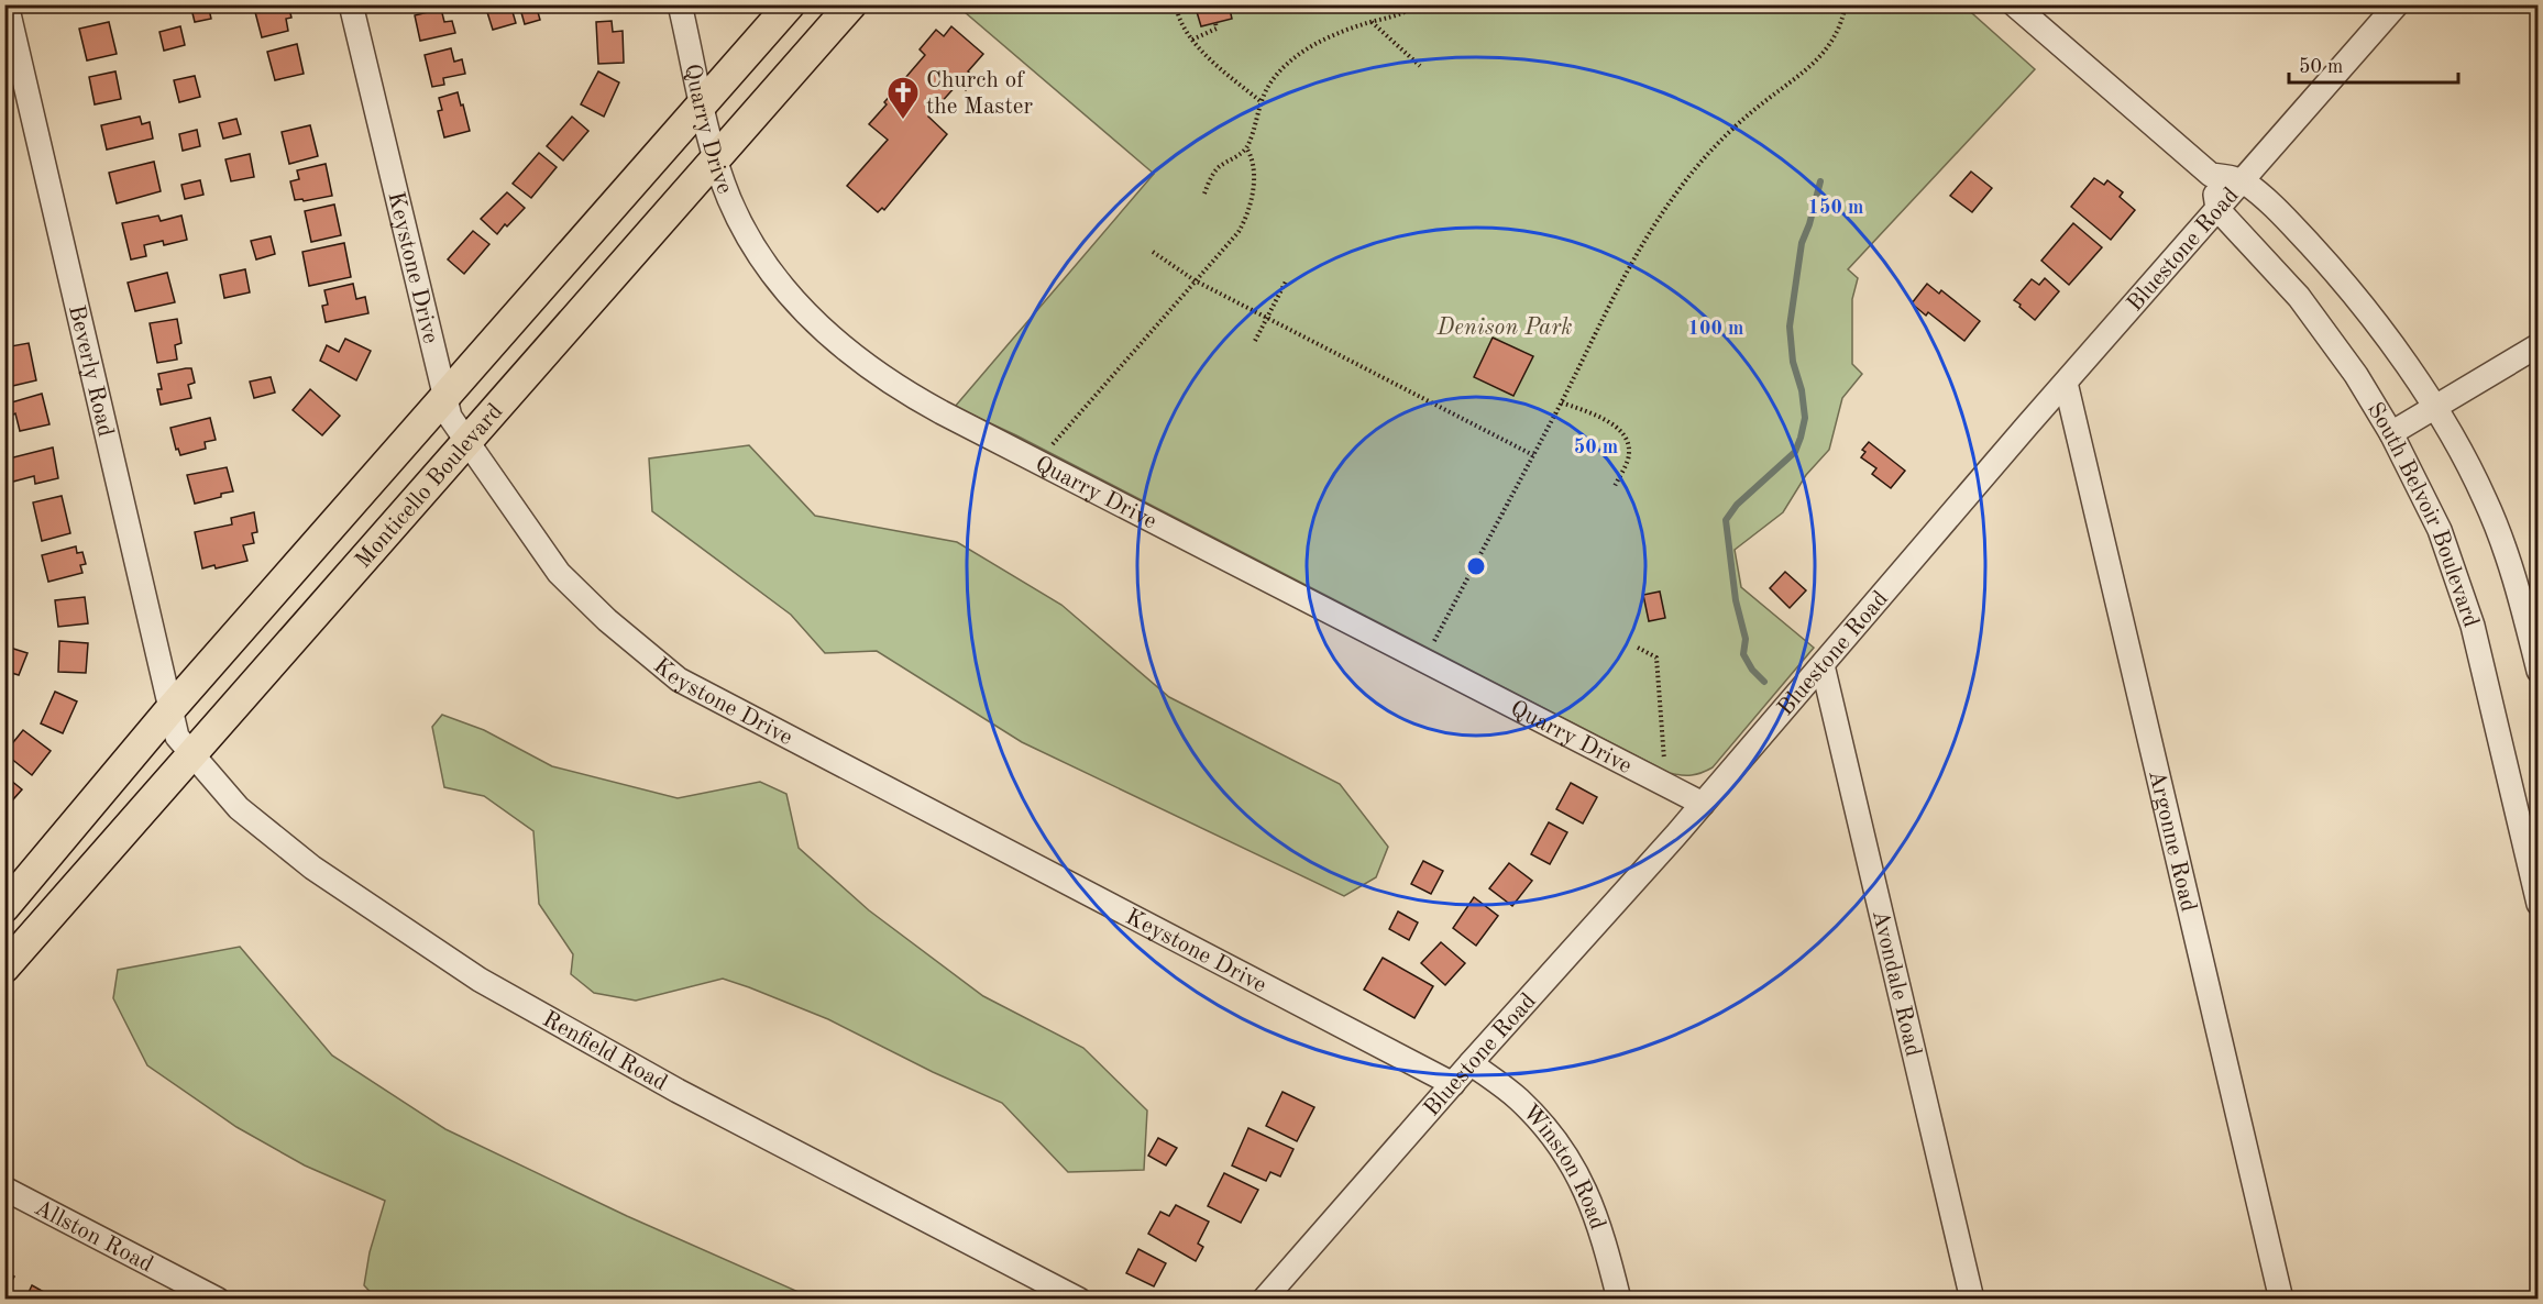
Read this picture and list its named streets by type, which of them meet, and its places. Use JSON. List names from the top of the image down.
{
  "streets": {
    "main road": ["Monticello Boulevard"],
    "street": [
      "Quarry Drive",
      "Bluestone Road",
      "Keystone Drive",
      "Beverly Road",
      "South Belvoir Boulevard",
      "Argonne Road",
      "Avondale Road",
      "Renfield Road",
      "Winston Road",
      "Allston Road"
    ]
  },
  "crossings": [
    ["Quarry Drive", "Bluestone Road"],
    ["Quarry Drive", "Monticello Boulevard"],
    ["Bluestone Road", "Keystone Drive"],
    ["Bluestone Road", "South Belvoir Boulevard"],
    ["Bluestone Road", "Argonne Road"],
    ["Bluestone Road", "Avondale Road"],
    ["Bluestone Road", "Winston Road"],
    ["Keystone Drive", "Monticello Boulevard"],
    ["Beverly Road", "Monticello Boulevard"],
    ["Beverly Road", "Renfield Road"],
    ["Monticello Boulevard", "Renfield Road"]
  ],
  "parks": ["Denison Park"],
  "places": {
    "church": ["Church of the Master"]
  },
  "scale_bar": "50 m",
  "rings": ["150 m", "100 m", "50 m"]
}
